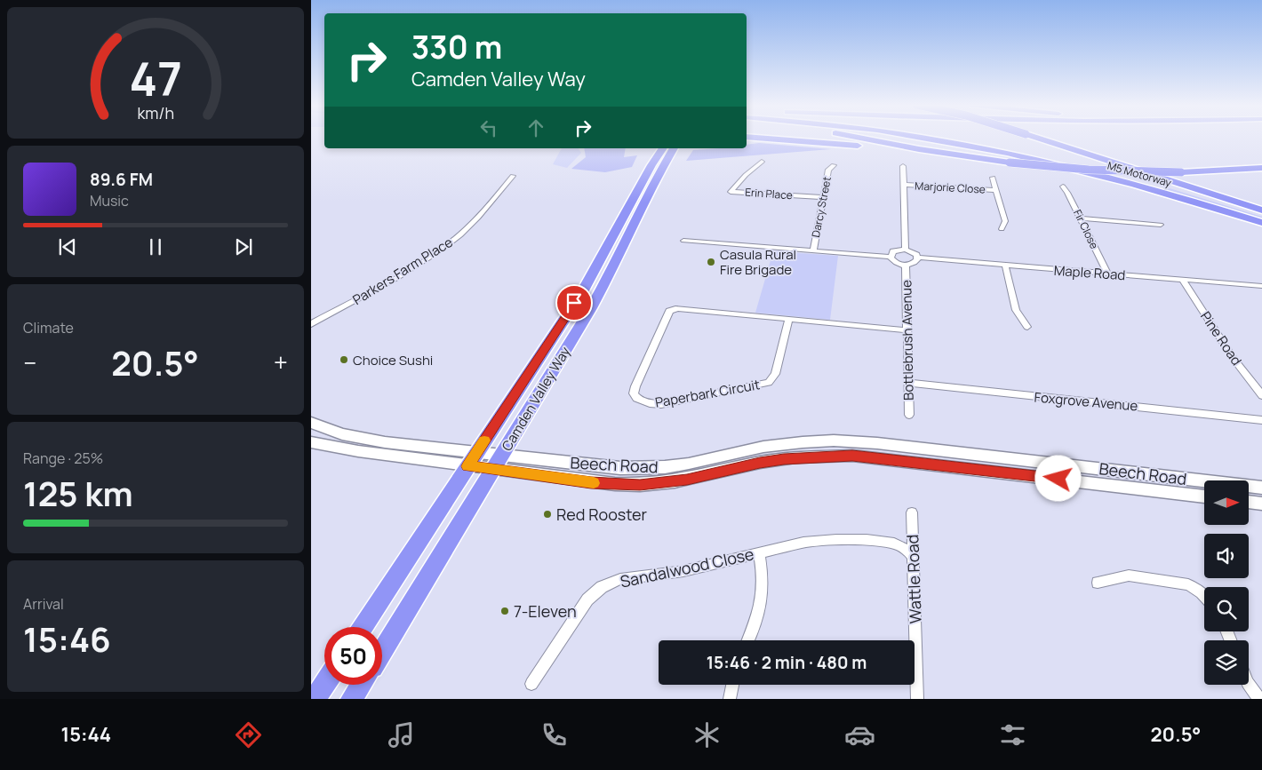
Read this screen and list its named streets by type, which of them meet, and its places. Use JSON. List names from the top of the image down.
{
  "streets": {
    "highway": ["M5 Motorway", "Camden Valley Way"],
    "main road": ["Beech Road"],
    "street": [
      "Marjorie Close",
      "Erin Place",
      "Darcy Street",
      "Fir Close",
      "Parkers Farm Place",
      "Maple Road",
      "Pine Road",
      "Bottlebrush Avenue",
      "Paperbark Circuit",
      "Foxgrove Avenue",
      "Sandalwood Close",
      "Wattle Road"
    ]
  },
  "crossings": [
    ["Erin Place", "Darcy Street"],
    ["Fir Close", "Maple Road"],
    ["Maple Road", "Pine Road"],
    ["Bottlebrush Avenue", "Paperbark Circuit"],
    ["Bottlebrush Avenue", "Foxgrove Avenue"],
    ["Camden Valley Way", "Beech Road"],
    ["Sandalwood Close", "Wattle Road"]
  ],
  "places": [
    "Casula Rural Fire Brigade",
    "Choice Sushi",
    "Red Rooster",
    "7-Eleven"
  ],
  "north": "right",
  "page": {
    "turn": ["330 m", "Camden Valley Way"],
    "song": ["89.6 FM", "Music"],
    "tile": [
      "Climate",
      ["Range · 25%", "125 km"],
      ["Arrival", "15:46"]
    ],
    "heat": ["−", "20.5°", "+"],
    "limit": "50",
    "trip": "15:46 · 2 min · 480 m",
    "tabs": ["15:44", "20.5°"],
    "gauge": ["47", "km/h"]
  }
}
